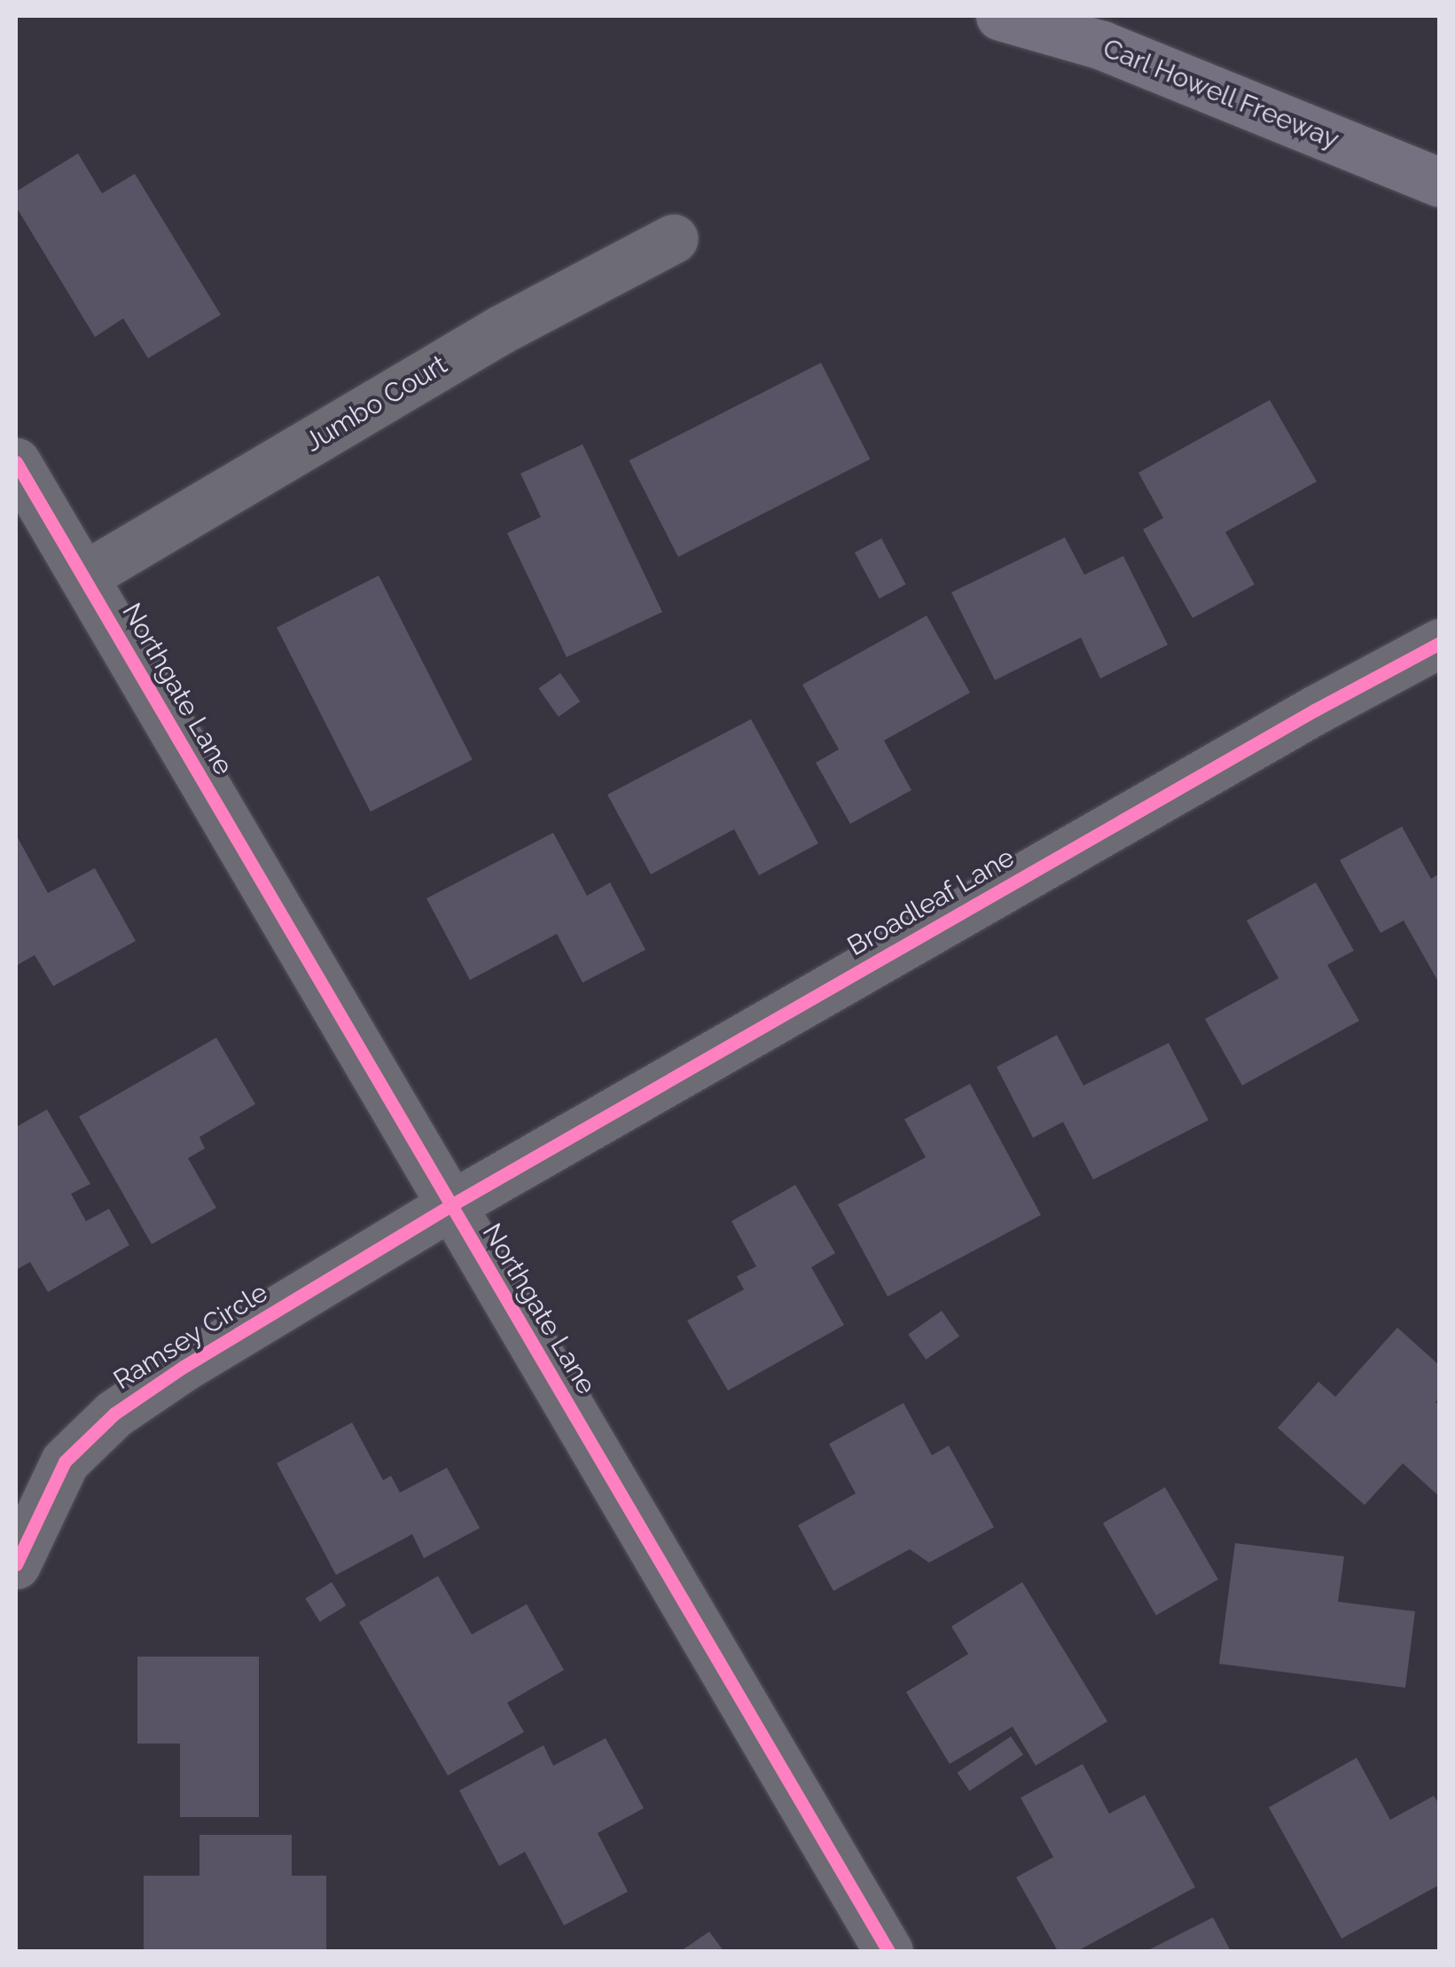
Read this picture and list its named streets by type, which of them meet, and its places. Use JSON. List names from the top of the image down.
{
  "streets": {
    "highway": ["Carl Howell Freeway"],
    "street": [
      "Jumbo Court",
      "Northgate Lane",
      "Broadleaf Lane",
      "Ramsey Circle"
    ]
  },
  "crossings": [
    ["Jumbo Court", "Northgate Lane"],
    ["Northgate Lane", "Broadleaf Lane"],
    ["Northgate Lane", "Ramsey Circle"],
    ["Broadleaf Lane", "Ramsey Circle"]
  ]
}
